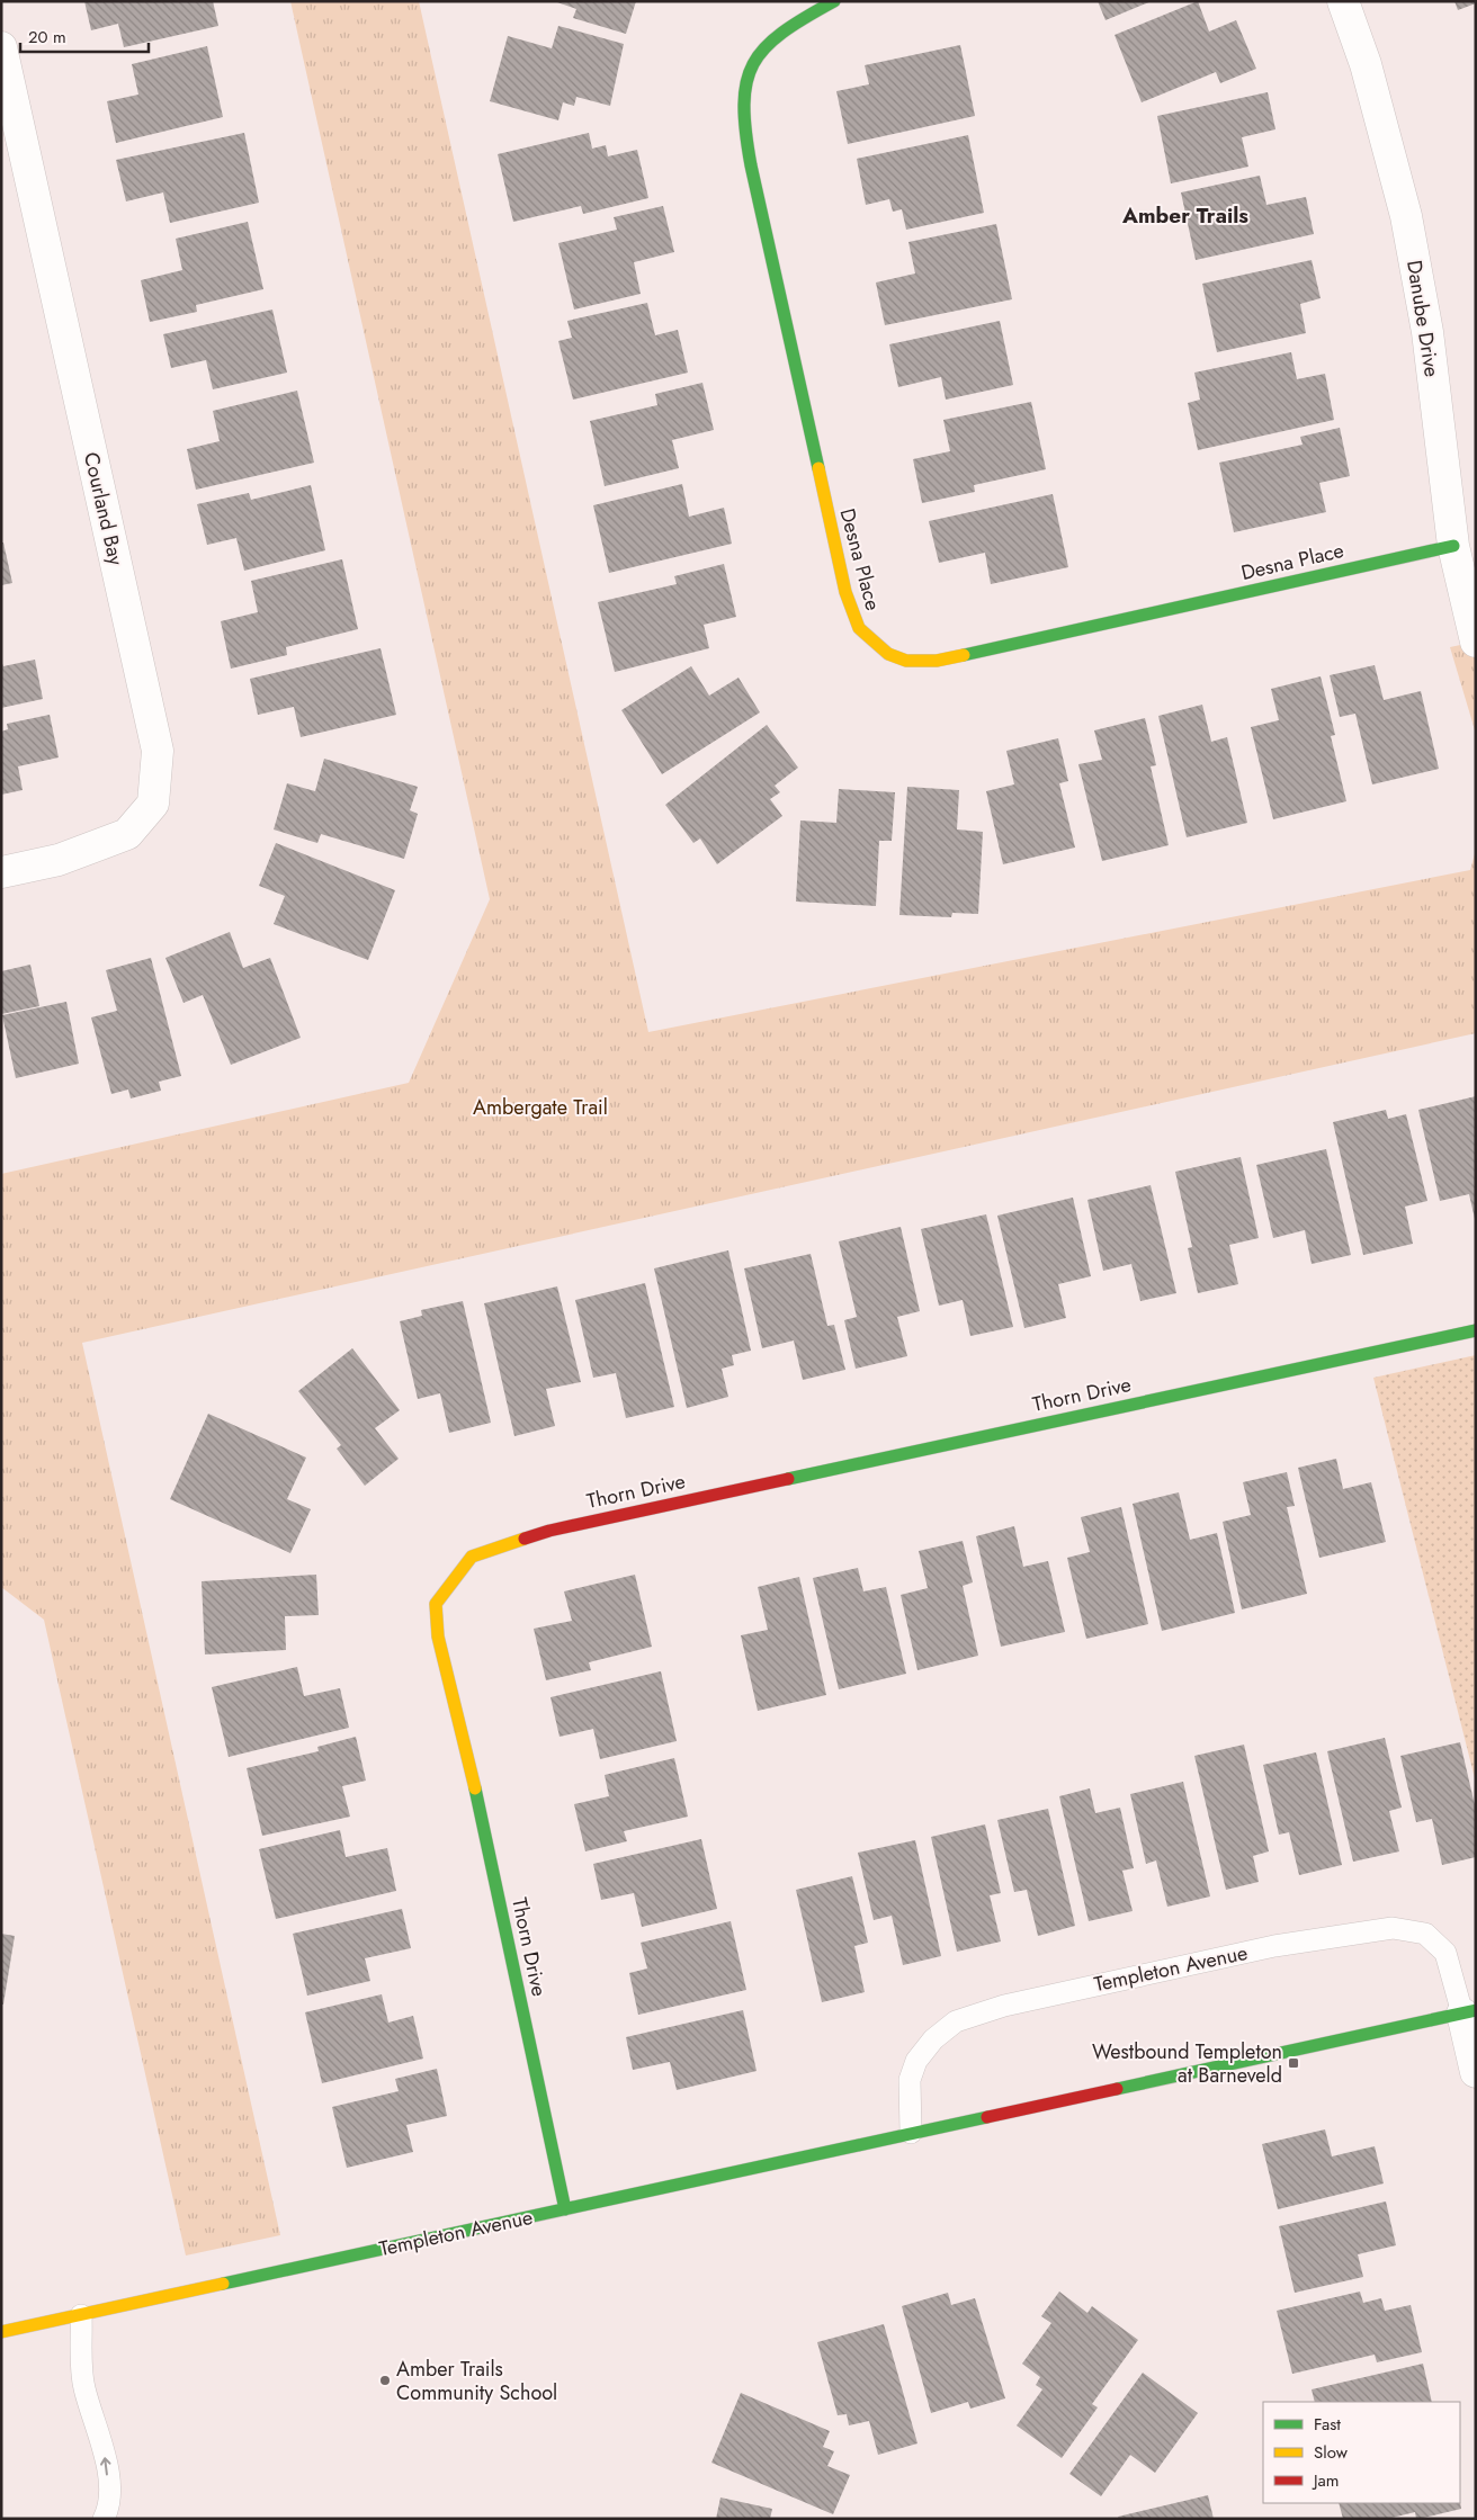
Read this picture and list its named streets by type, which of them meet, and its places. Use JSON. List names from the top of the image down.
{
  "streets": {
    "street": [
      "Danube Drive",
      "Courland Bay",
      "Desna Place",
      "Thorn Drive",
      "Templeton Avenue"
    ]
  },
  "crossings": [
    ["Danube Drive", "Desna Place"],
    ["Thorn Drive", "Templeton Avenue"]
  ],
  "districts": ["Amber Trails"],
  "parks": ["Ambergate Trail"],
  "places": {
    "transit": ["Westbound Templeton at Barneveld"],
    "other": ["Amber Trails Community School"]
  },
  "legend": ["Fast", "Slow", "Jam"],
  "scale_bar": "20 m"
}
